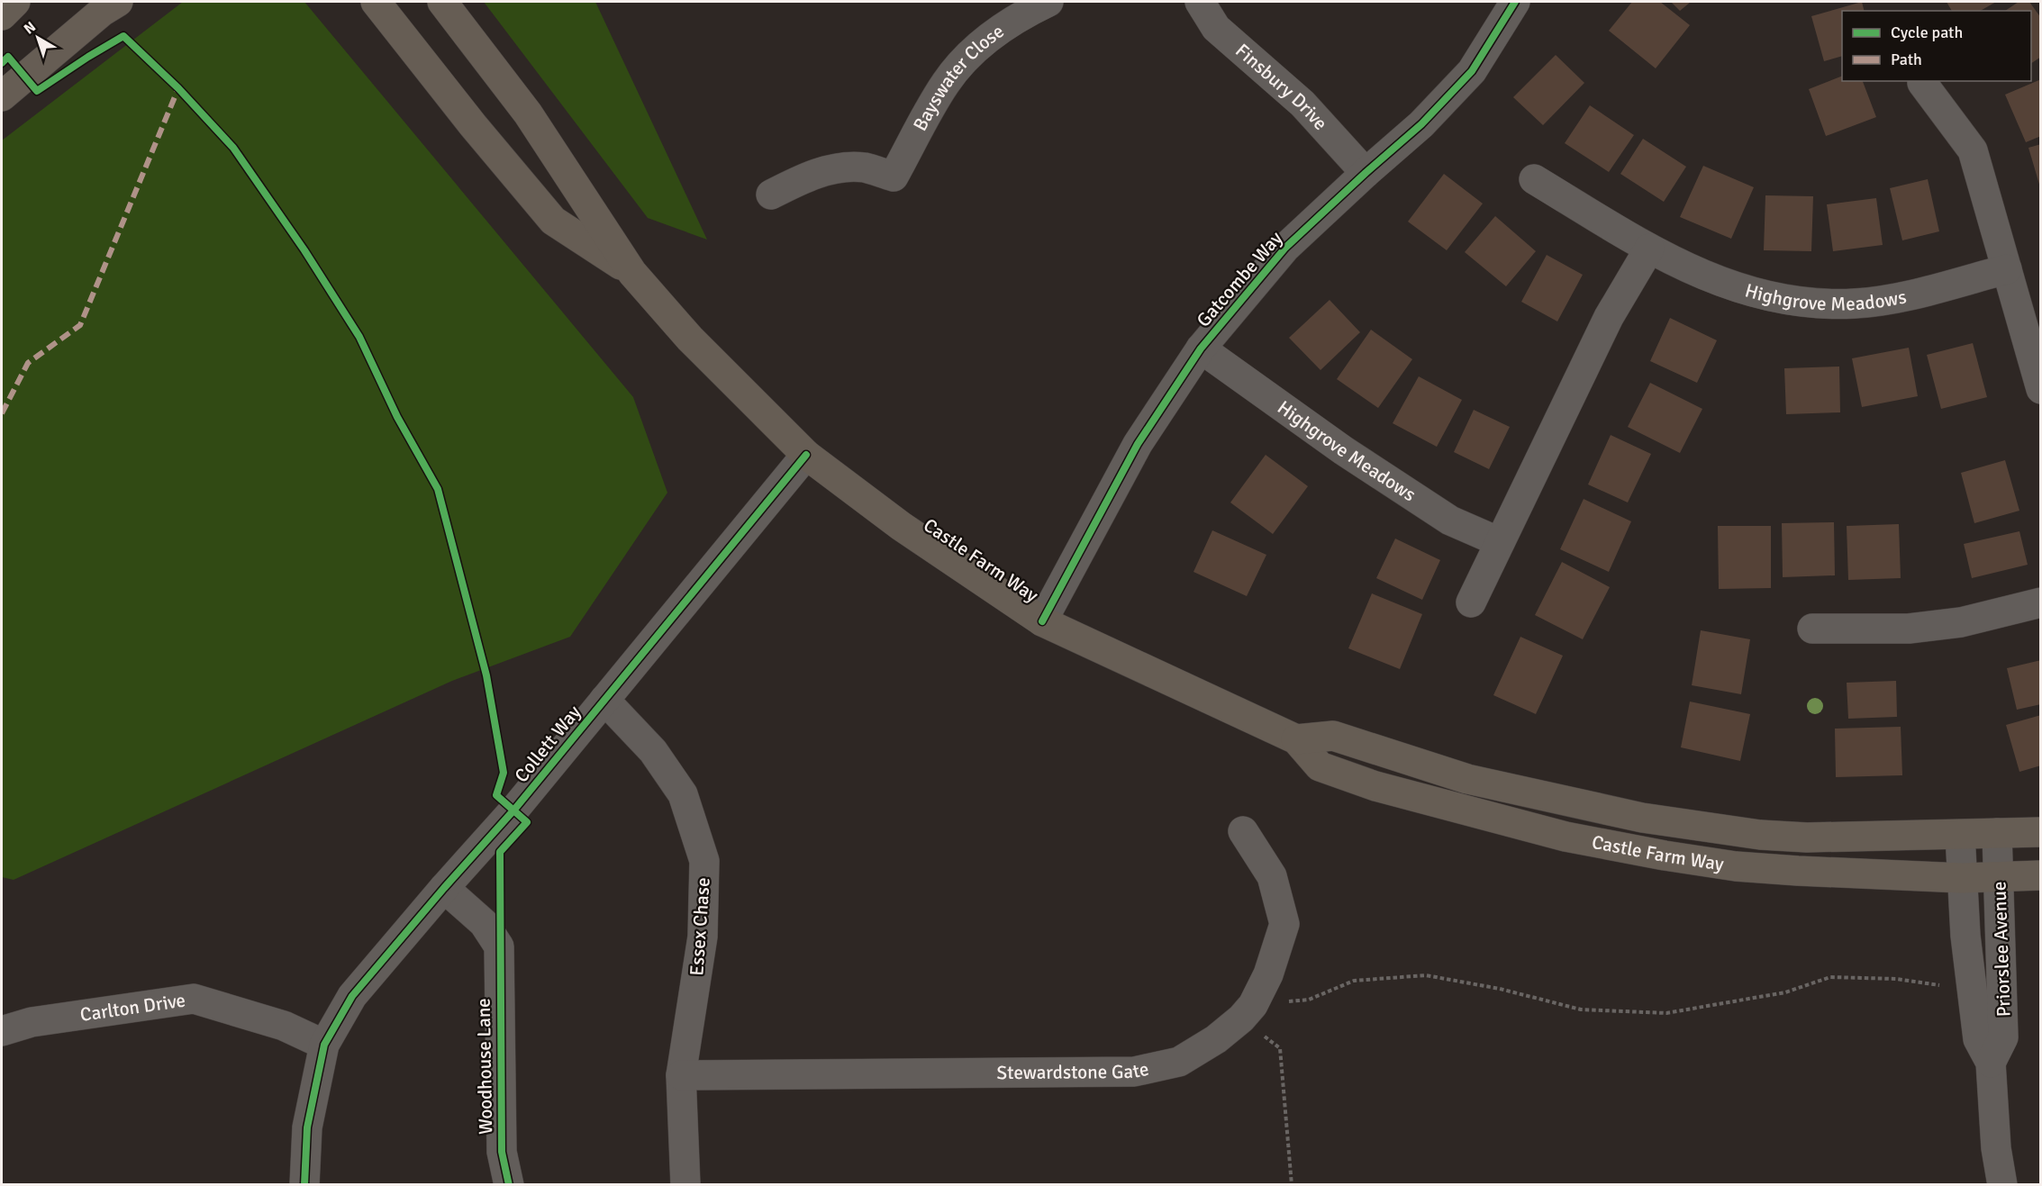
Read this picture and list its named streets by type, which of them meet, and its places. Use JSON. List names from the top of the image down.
{
  "streets": {
    "main road": ["Castle Farm Way"],
    "street": [
      "Bayswater Close",
      "Finsbury Drive",
      "Gatcombe Way",
      "Highgrove Meadows",
      "Collett Way",
      "Essex Chase",
      "Priorslee Avenue",
      "Carlton Drive",
      "Woodhouse Lane",
      "Stewardstone Gate"
    ]
  },
  "crossings": [
    ["Finsbury Drive", "Gatcombe Way"],
    ["Gatcombe Way", "Highgrove Meadows"],
    ["Gatcombe Way", "Castle Farm Way"],
    ["Castle Farm Way", "Collett Way"],
    ["Castle Farm Way", "Priorslee Avenue"],
    ["Collett Way", "Essex Chase"],
    ["Collett Way", "Carlton Drive"],
    ["Collett Way", "Woodhouse Lane"],
    ["Essex Chase", "Stewardstone Gate"]
  ],
  "legend": ["Cycle path", "Path"],
  "north": "top left"
}
